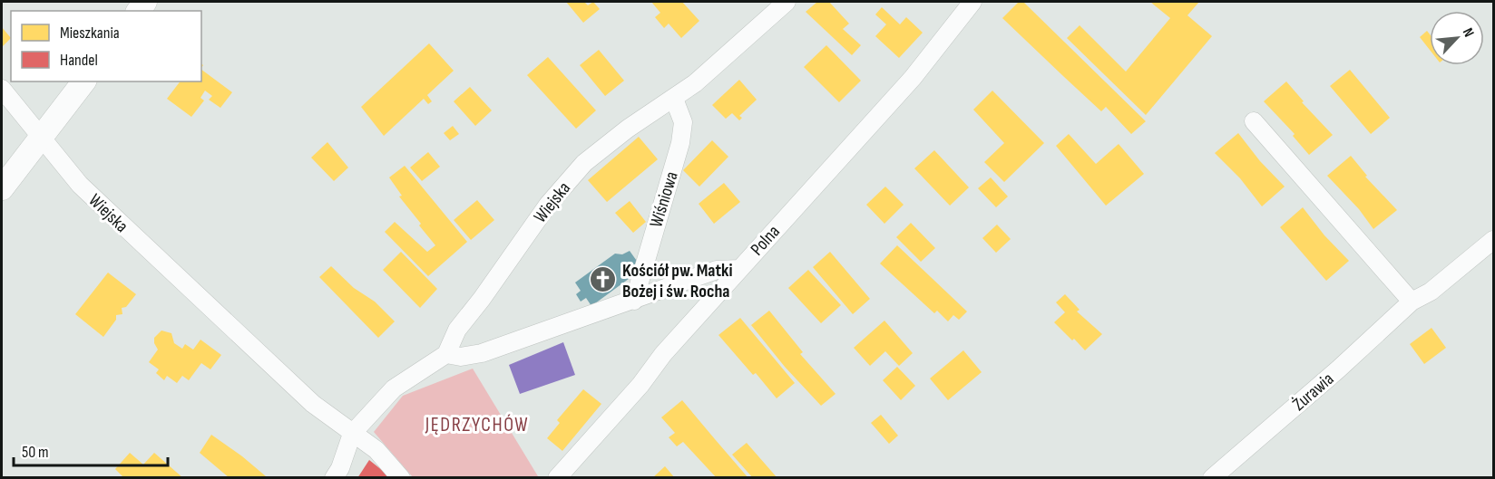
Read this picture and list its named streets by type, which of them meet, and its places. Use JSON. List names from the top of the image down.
{
  "streets": {
    "street": [
      "Wiśniowa",
      "Wiejska",
      "Polna",
      "Żurawia"
    ]
  },
  "crossings": [
    ["Wiśniowa", "Wiejska"]
  ],
  "districts": ["JĘDRZYCHÓW"],
  "places": {
    "church": ["Kościół pw. Matki Bożej i św. Rocha"]
  },
  "legend": ["Mieszkania", "Handel"],
  "scale_bar": "50 m",
  "north": "top right"
}
